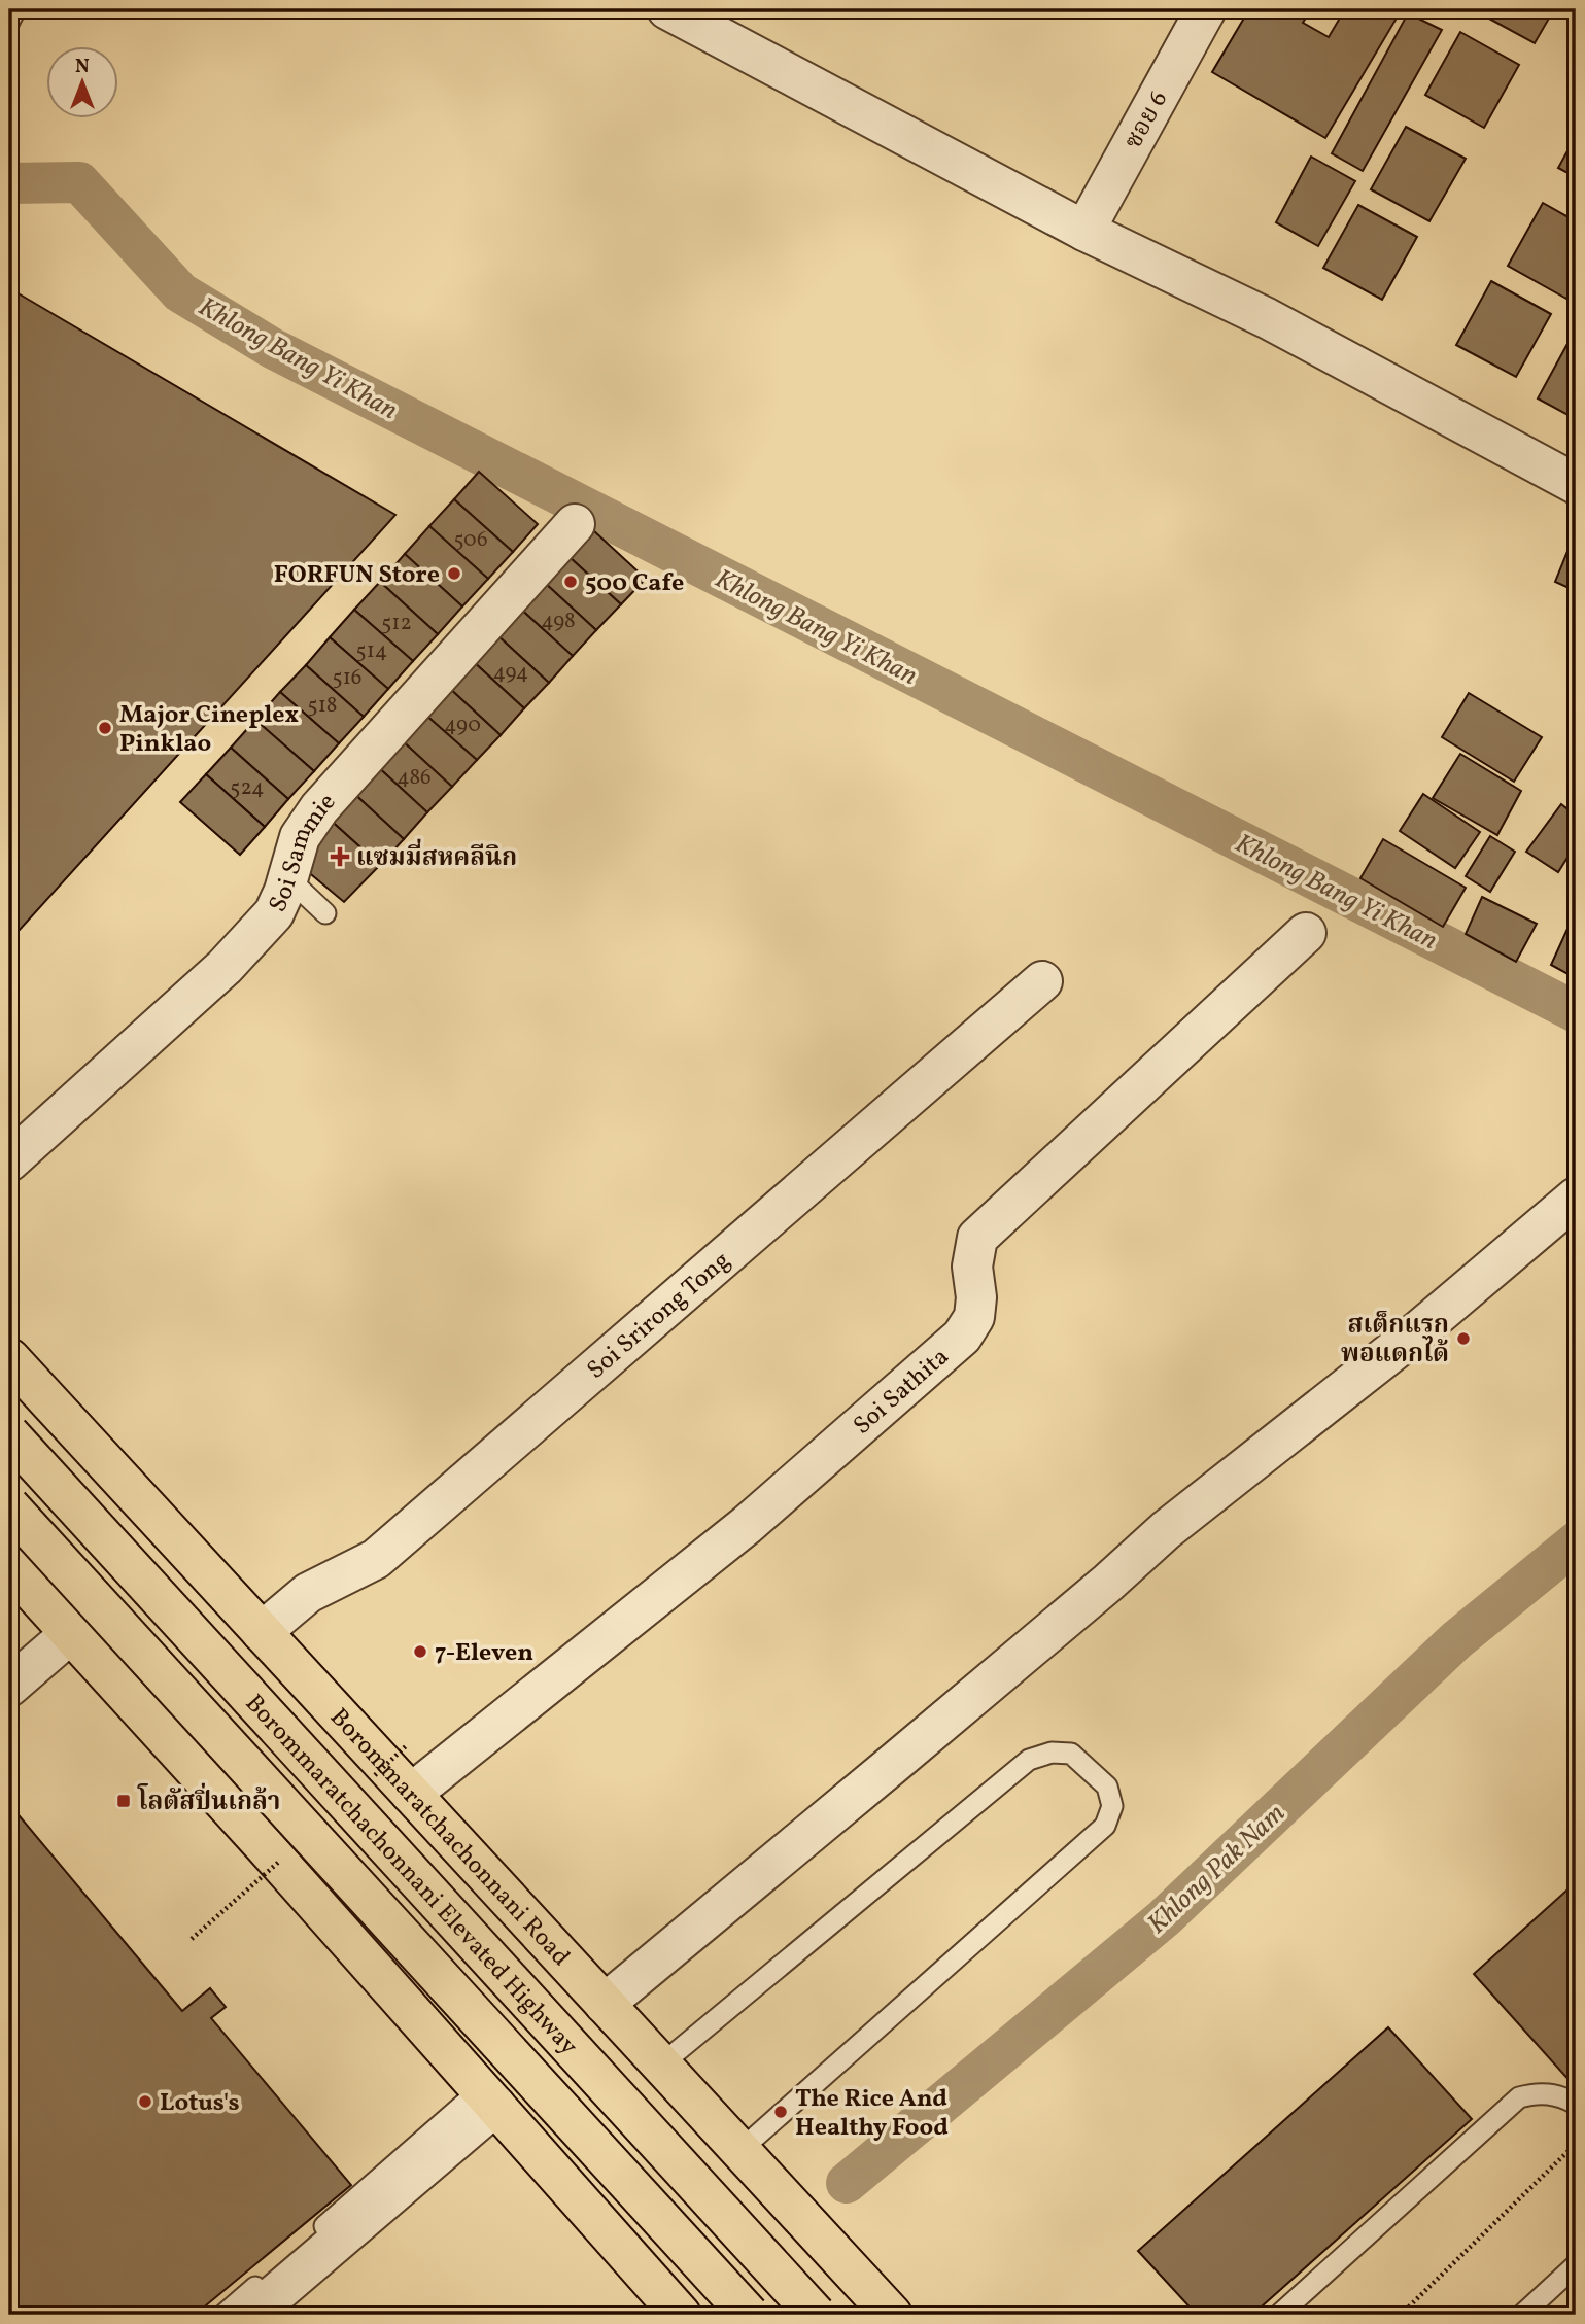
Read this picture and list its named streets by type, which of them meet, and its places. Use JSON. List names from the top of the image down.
{
  "streets": {
    "main road": ["Borommaratchachonnani Road", "Borommaratchachonnani Elevated Highway"],
    "street": [
      "ซอย 6",
      "Soi Sammie",
      "Soi Srirong Tong",
      "Soi Sathita"
    ]
  },
  "crossings": [
    ["Soi Srirong Tong", "Borommaratchachonnani Road"],
    ["Soi Sathita", "Borommaratchachonnani Road"]
  ],
  "water": ["Khlong Bang Yi Khan", "Khlong Pak Nam"],
  "places": {
    "other": [
      "FORFUN Store",
      "500 Cafe",
      "Major Cineplex Pinklao",
      "สเต็กแรก พอแดกได้",
      "7-Eleven",
      "Lotus's",
      "The Rice And Healthy Food"
    ],
    "health": ["แซมมี่สหคลีนิก"],
    "transit": ["โลตัสปิ่นเกล้า"]
  },
  "house_numbers": [
    "506",
    "498",
    "512",
    "514",
    "494",
    "516",
    "518",
    "490",
    "486",
    "524"
  ],
  "north": "top"
}
